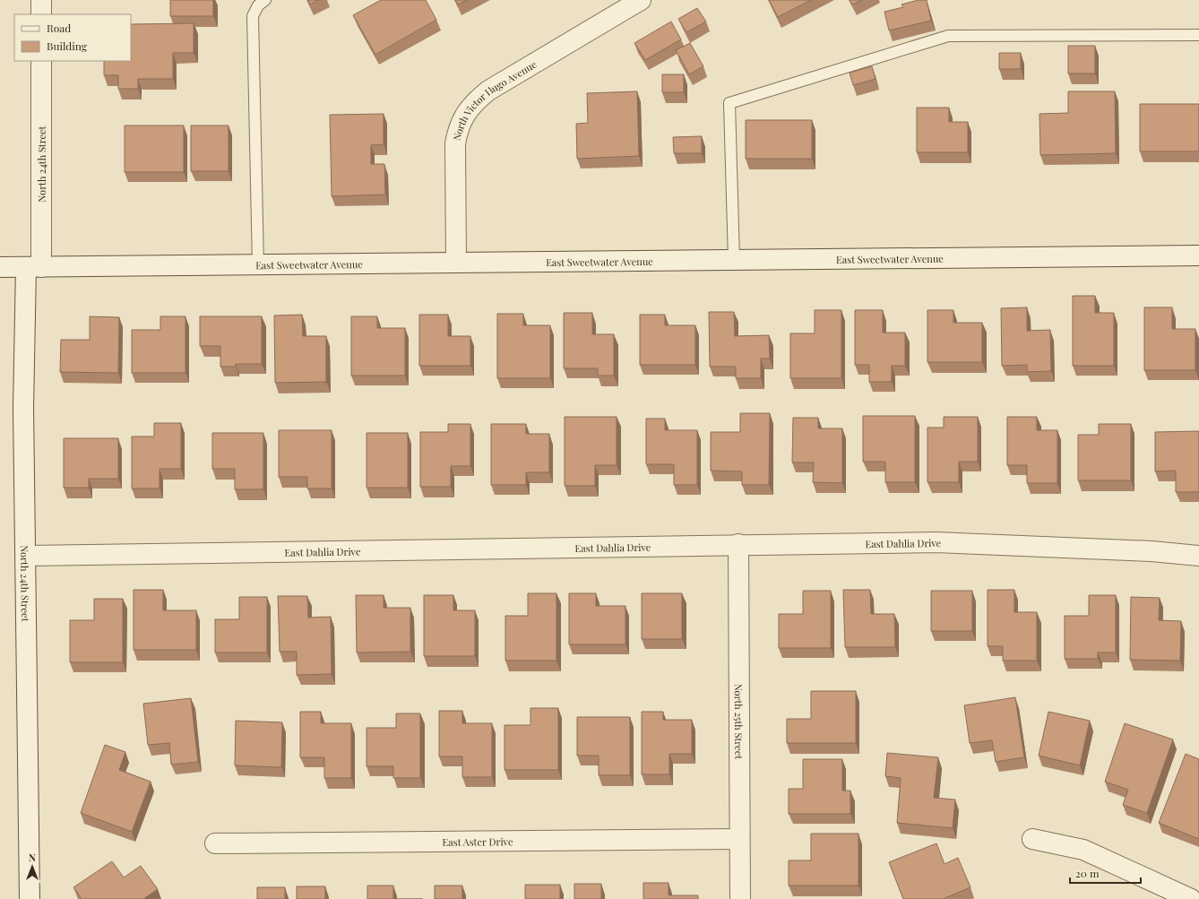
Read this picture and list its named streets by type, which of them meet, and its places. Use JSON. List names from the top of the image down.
{
  "streets": {
    "street": [
      "North Victor Hugo Avenue",
      "North 24th Street",
      "East Sweetwater Avenue",
      "East Dahlia Drive",
      "North 25th Street",
      "East Aster Drive"
    ]
  },
  "crossings": [
    ["North Victor Hugo Avenue", "East Sweetwater Avenue"],
    ["North 24th Street", "East Sweetwater Avenue"],
    ["North 24th Street", "East Dahlia Drive"],
    ["East Dahlia Drive", "North 25th Street"],
    ["North 25th Street", "East Aster Drive"]
  ],
  "legend": ["Road", "Building"],
  "scale_bar": "20 m",
  "north": "top"
}
